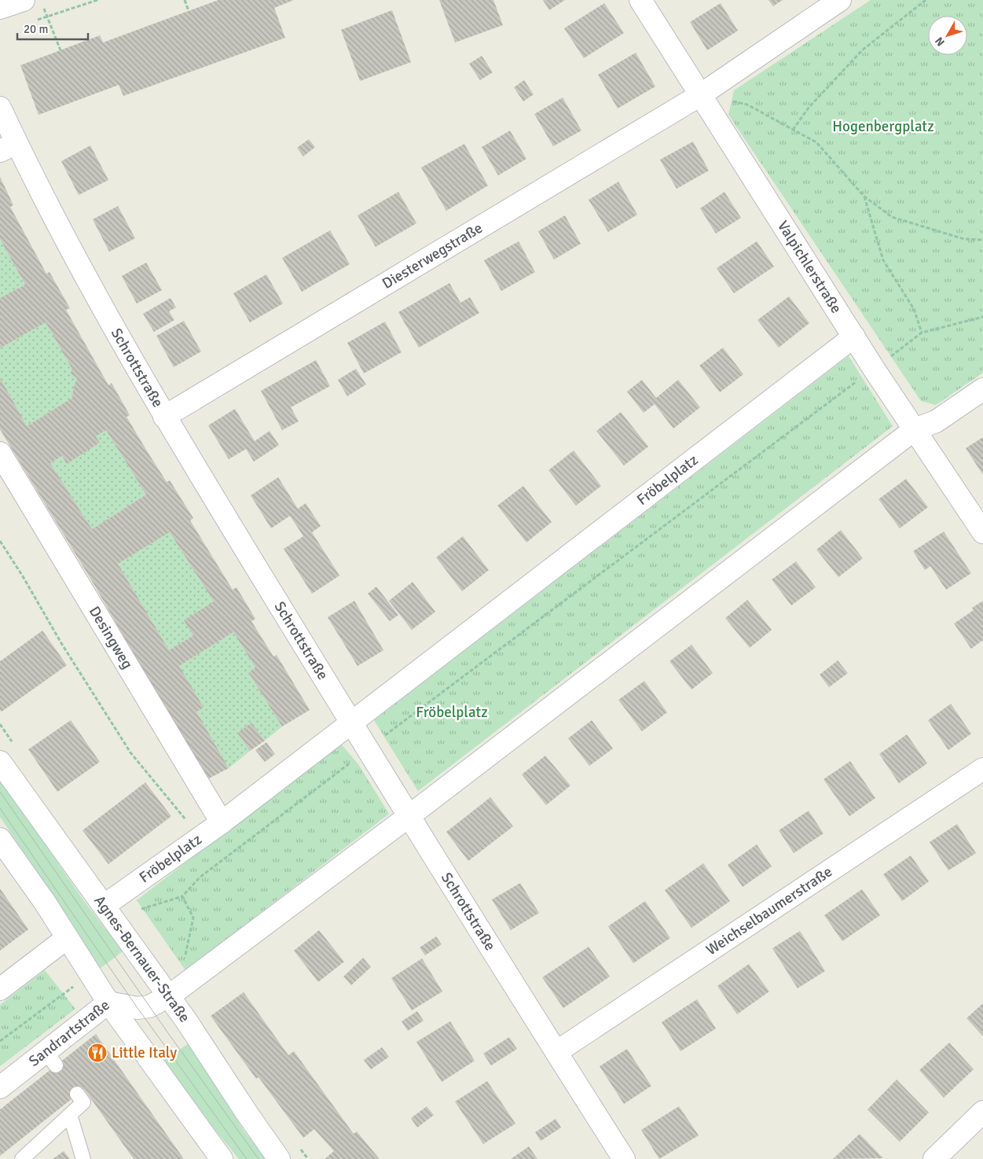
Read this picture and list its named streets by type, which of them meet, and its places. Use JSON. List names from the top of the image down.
{
  "streets": {
    "street": [
      "Diesterwegstraße",
      "Valpichlerstraße",
      "Schrottstraße",
      "Fröbelplatz",
      "Desingweg",
      "Weichselbaumerstraße",
      "Agnes-Bernauer-Straße",
      "Sandrartstraße"
    ]
  },
  "crossings": [
    ["Diesterwegstraße", "Valpichlerstraße"],
    ["Diesterwegstraße", "Schrottstraße"],
    ["Valpichlerstraße", "Fröbelplatz"],
    ["Schrottstraße", "Fröbelplatz"],
    ["Schrottstraße", "Weichselbaumerstraße"],
    ["Fröbelplatz", "Desingweg"],
    ["Fröbelplatz", "Agnes-Bernauer-Straße"],
    ["Agnes-Bernauer-Straße", "Sandrartstraße"]
  ],
  "parks": ["Hogenbergplatz", "Fröbelplatz"],
  "places": {
    "restaurant": ["Little Italy"]
  },
  "scale_bar": "20 m",
  "north": "bottom left"
}
